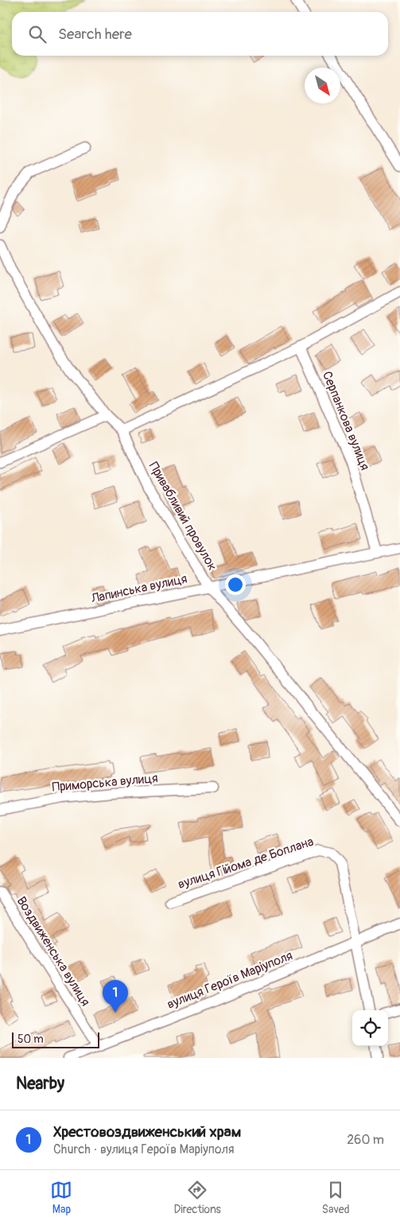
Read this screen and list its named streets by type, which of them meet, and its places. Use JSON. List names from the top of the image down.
{
  "streets": {
    "street": [
      "Серпанкова вулиця",
      "Привабливий провулок",
      "Лапинська вулиця",
      "Приморська вулиця",
      "вулиця Гійома де Боплана",
      "Воздвиженська вулиця",
      "вулиця Героїв Маріуполя"
    ]
  },
  "crossings": [
    ["Серпанкова вулиця", "Лапинська вулиця"],
    ["Привабливий провулок", "Лапинська вулиця"],
    ["вулиця Гійома де Боплана", "вулиця Героїв Маріуполя"],
    ["Воздвиженська вулиця", "вулиця Героїв Маріуполя"]
  ],
  "scale_bar": "50 m",
  "north": "bottom right",
  "page": {
    "search": "Search here",
    "pins": "1",
    "scale": "50 m",
    "heading": "Nearby",
    "list": [
      {
        "mark": "1",
        "name": "Хрестовоздвиженський храм",
        "note": "Church · вулиця Героїв Маріуполя",
        "value": "260 m"
      }
    ],
    "nav": ["Map", "Directions", "Saved"]
  }
}
